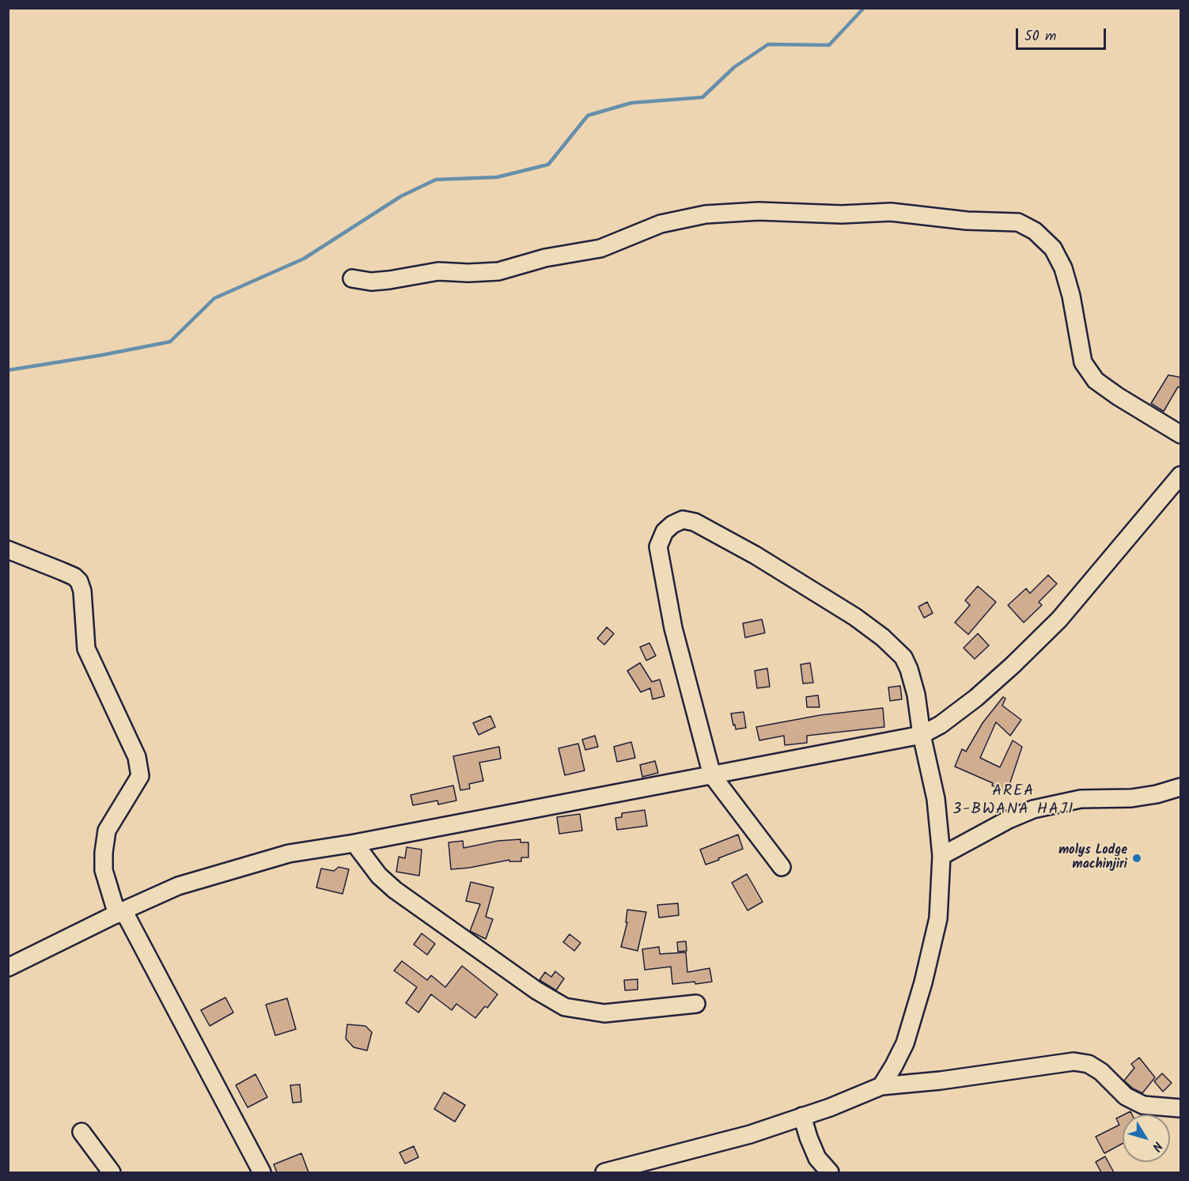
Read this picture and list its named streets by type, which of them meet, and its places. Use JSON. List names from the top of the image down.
{
  "districts": ["AREA 3-BWANA HAJI"],
  "places": ["molys Lodge machinjiri"],
  "scale_bar": "50 m",
  "north": "bottom right"
}
